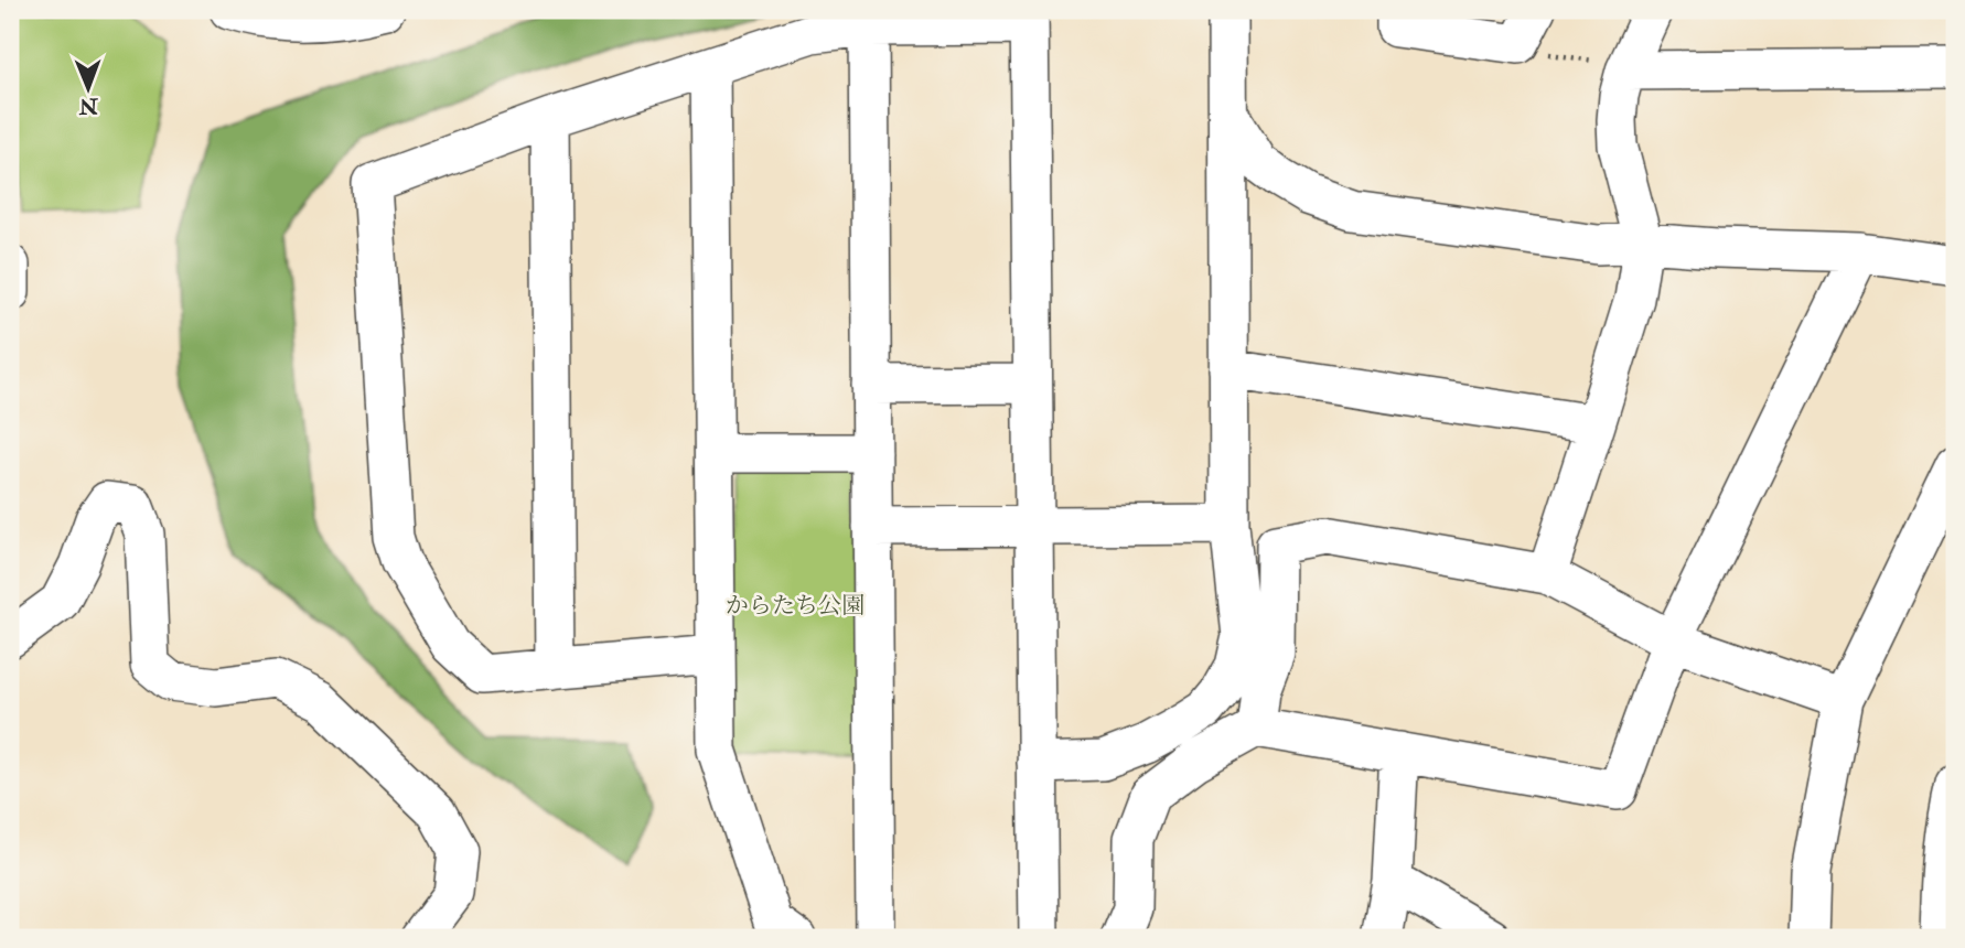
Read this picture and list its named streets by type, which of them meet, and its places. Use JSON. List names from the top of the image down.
{
  "parks": ["からたち公園"],
  "north": "bottom"
}
